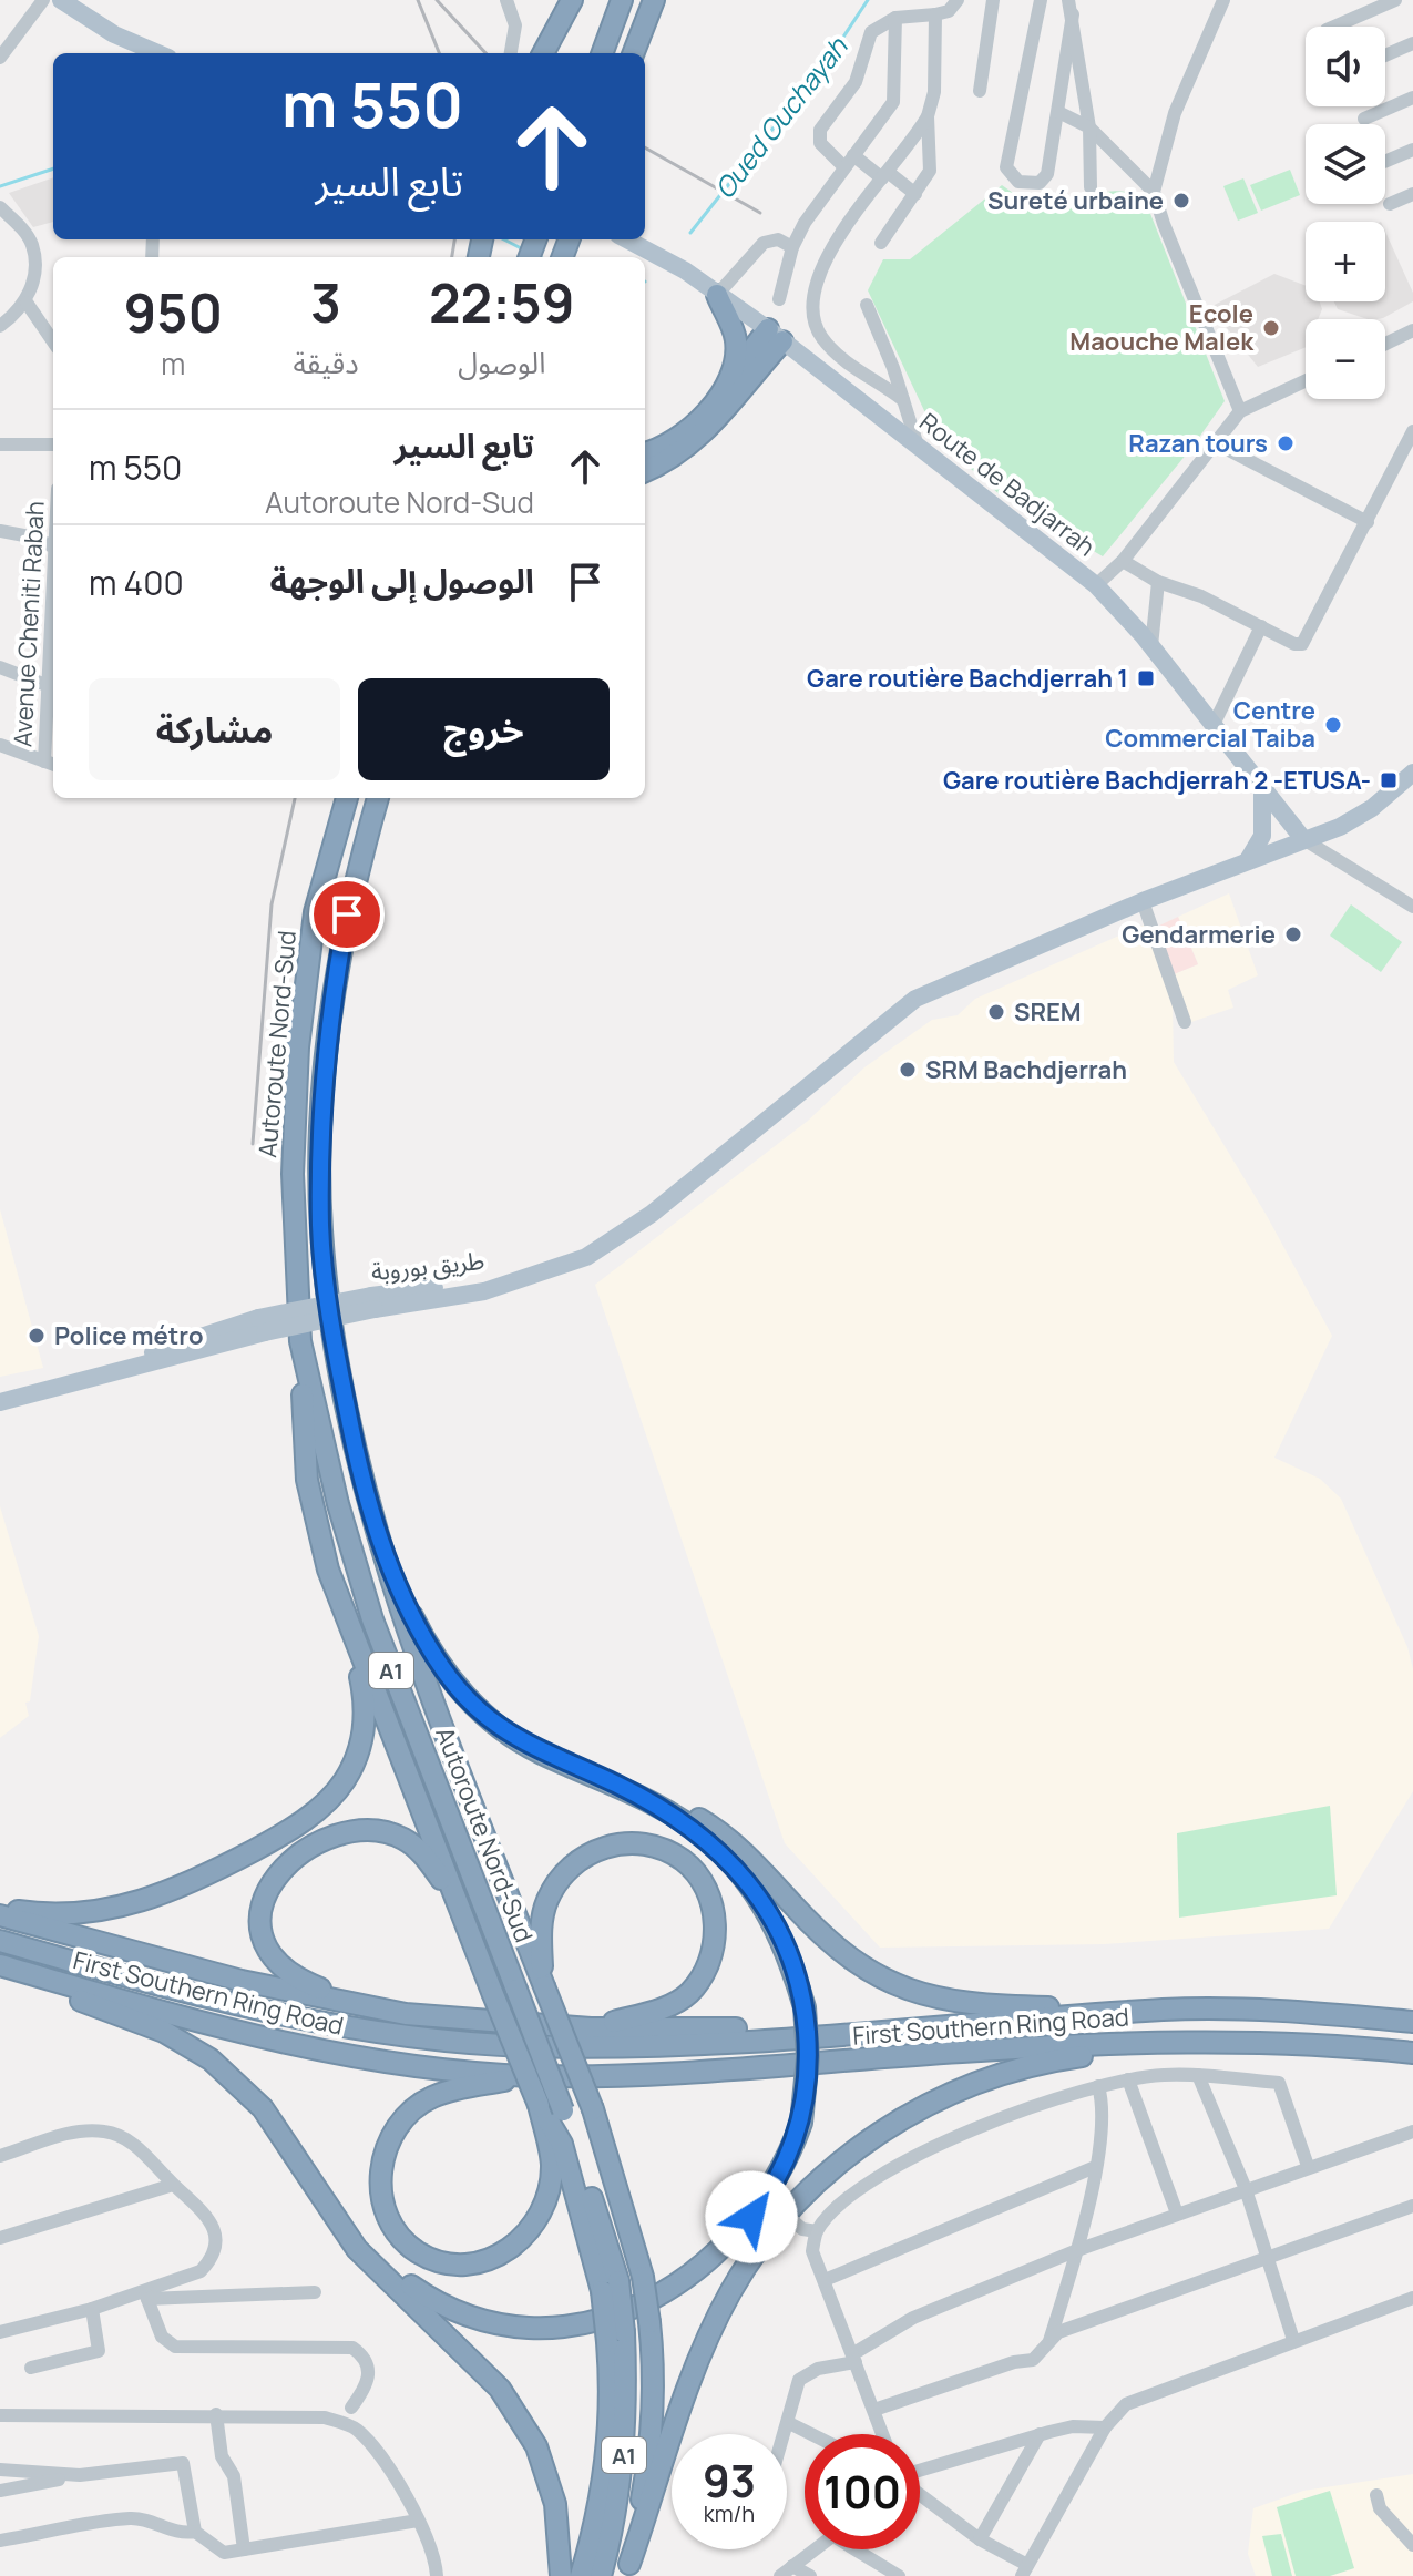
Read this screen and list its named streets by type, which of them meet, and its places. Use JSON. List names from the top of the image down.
{
  "streets": {
    "highway": ["Autoroute Nord-Sud", "A1", "First Southern Ring Road"],
    "main road": ["Route de Badjarrah", "طريق بوروبة"],
    "street": ["Avenue Cheniti Rabah"]
  },
  "crossings": [
    ["Route de Badjarrah", "طريق بوروبة"]
  ],
  "water": ["Oued Ouchayah"],
  "places": {
    "other": [
      "Sureté urbaine",
      "Ecole Maouche Malek",
      "Razan tours",
      "Centre Commercial Taiba",
      "Gendarmerie",
      "SREM",
      "SRM Bachdjerrah",
      "Police métro"
    ],
    "transit": ["Gare routière Bachdjerrah 1", "Gare routière Bachdjerrah 2 -ETUSA-"]
  },
  "page": {
    "map_buttons": ["+", "−"],
    "turn": ["550 m", "تابع السير"],
    "eta": [
      "22:59",
      "الوصول",
      "3",
      "دقيقة",
      "950",
      "m"
    ],
    "list": [
      {
        "name": "تابع السير",
        "note": "Autoroute Nord-Sud",
        "value": "550 m"
      },
      {
        "name": "الوصول إلى الوجهة",
        "value": "400 m"
      }
    ],
    "buttons": ["خروج", "مشاركة"],
    "speed": "93 km/h",
    "limit": "100"
  }
}
